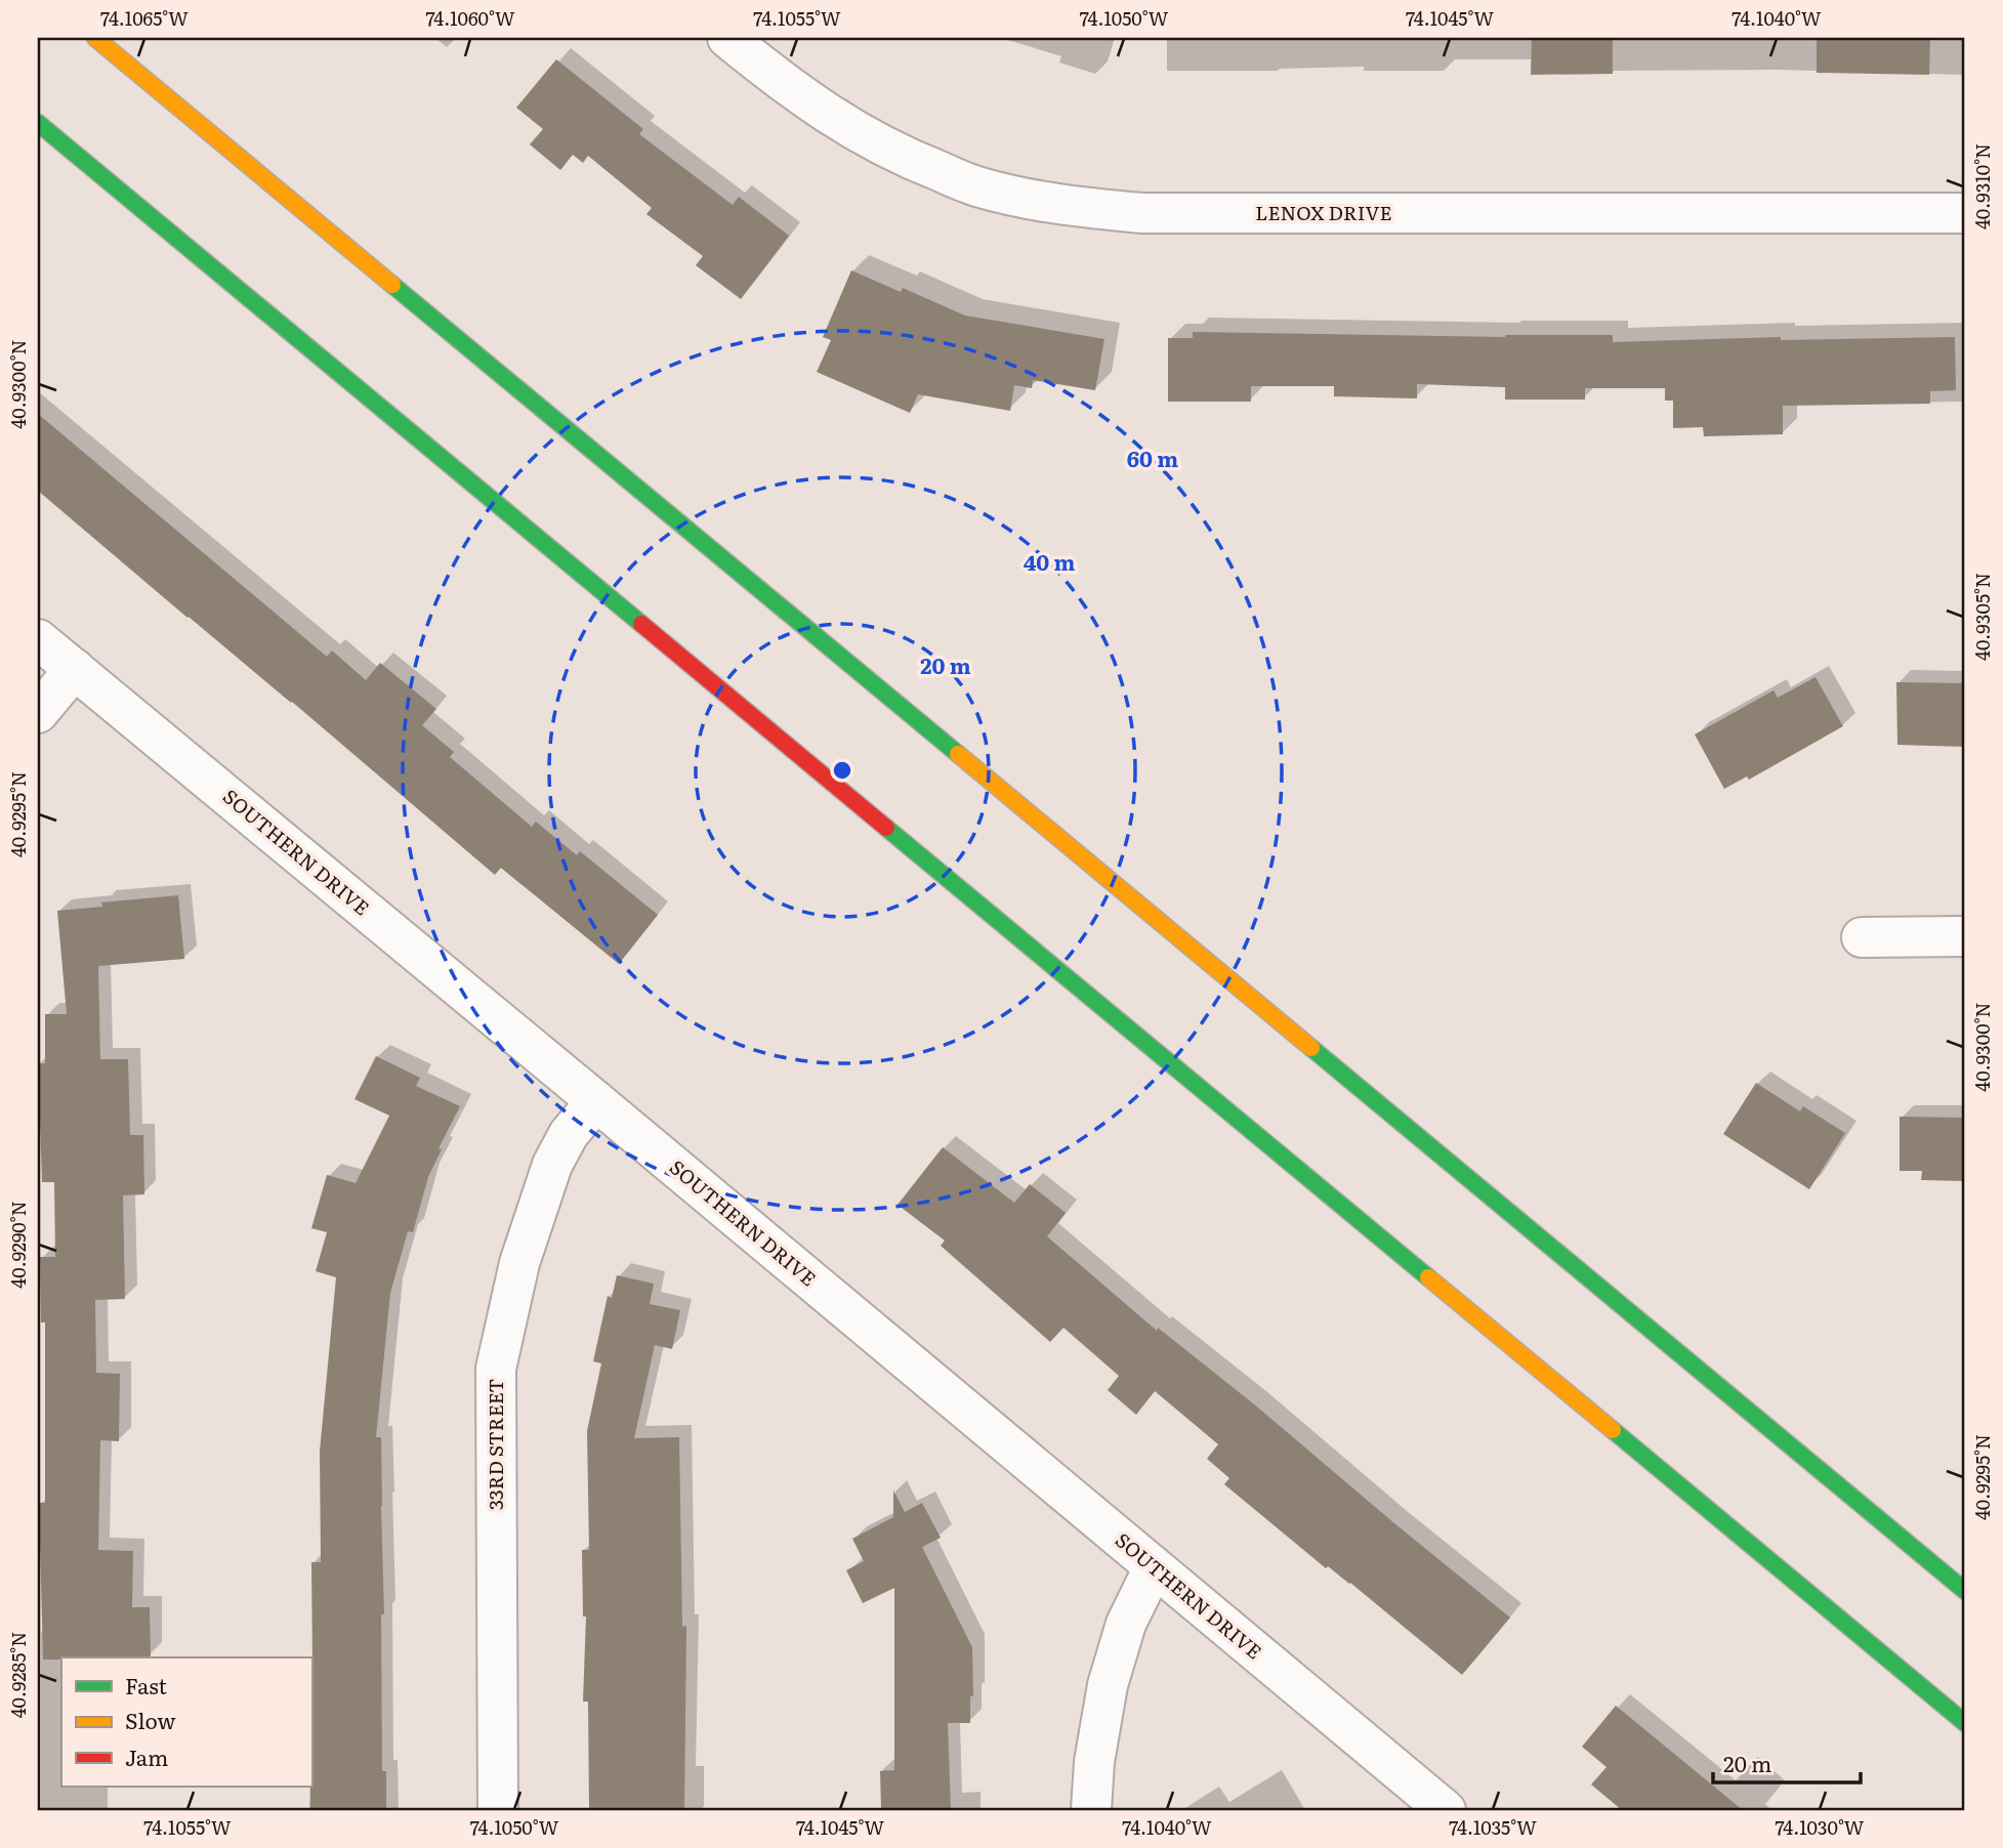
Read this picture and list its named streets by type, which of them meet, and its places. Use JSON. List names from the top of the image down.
{
  "streets": {
    "street": ["LENOX DRIVE", "SOUTHERN DRIVE", "33RD STREET"]
  },
  "crossings": [
    ["SOUTHERN DRIVE", "33RD STREET"]
  ],
  "legend": ["Fast", "Slow", "Jam"],
  "scale_bar": "20 m",
  "coordinates": [
    "74.1065°W",
    "74.1060°W",
    "74.1055°W",
    "74.1050°W",
    "74.1045°W",
    "74.1040°W",
    "40.9310°N",
    "40.9300°N",
    "40.9305°N",
    "40.9295°N",
    "40.9290°N",
    "40.9285°N",
    "74.1035°W",
    "74.1030°W"
  ],
  "rings": ["60 m", "40 m", "20 m"]
}
